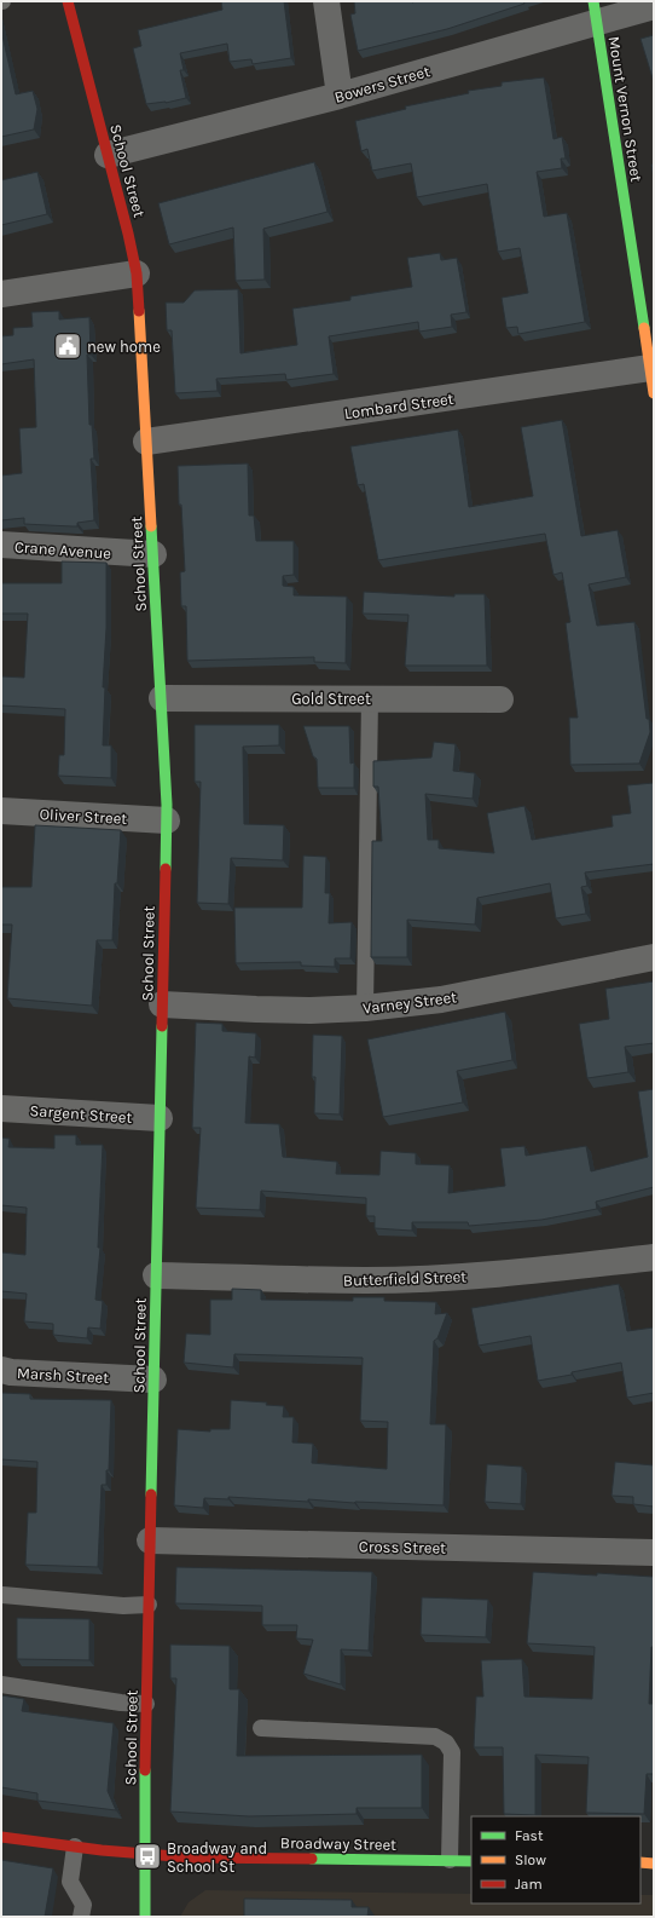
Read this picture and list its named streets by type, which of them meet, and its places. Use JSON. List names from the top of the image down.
{
  "streets": {
    "main road": ["Mount Vernon Street", "School Street", "Broadway Street"],
    "street": [
      "Bowers Street",
      "Lombard Street",
      "Crane Avenue",
      "Gold Street",
      "Oliver Street",
      "Varney Street",
      "Sargent Street",
      "Butterfield Street",
      "Marsh Street",
      "Cross Street"
    ]
  },
  "crossings": [
    ["Bowers Street", "Mount Vernon Street"],
    ["Bowers Street", "School Street"],
    ["Mount Vernon Street", "Lombard Street"],
    ["School Street", "Lombard Street"],
    ["School Street", "Crane Avenue"],
    ["School Street", "Gold Street"],
    ["School Street", "Oliver Street"],
    ["School Street", "Varney Street"],
    ["School Street", "Sargent Street"],
    ["School Street", "Butterfield Street"],
    ["School Street", "Marsh Street"],
    ["School Street", "Cross Street"],
    ["School Street", "Broadway Street"]
  ],
  "places": {
    "public building": ["new home"],
    "bus stop": ["Broadway and School St"]
  },
  "legend": ["Fast", "Slow", "Jam"]
}
